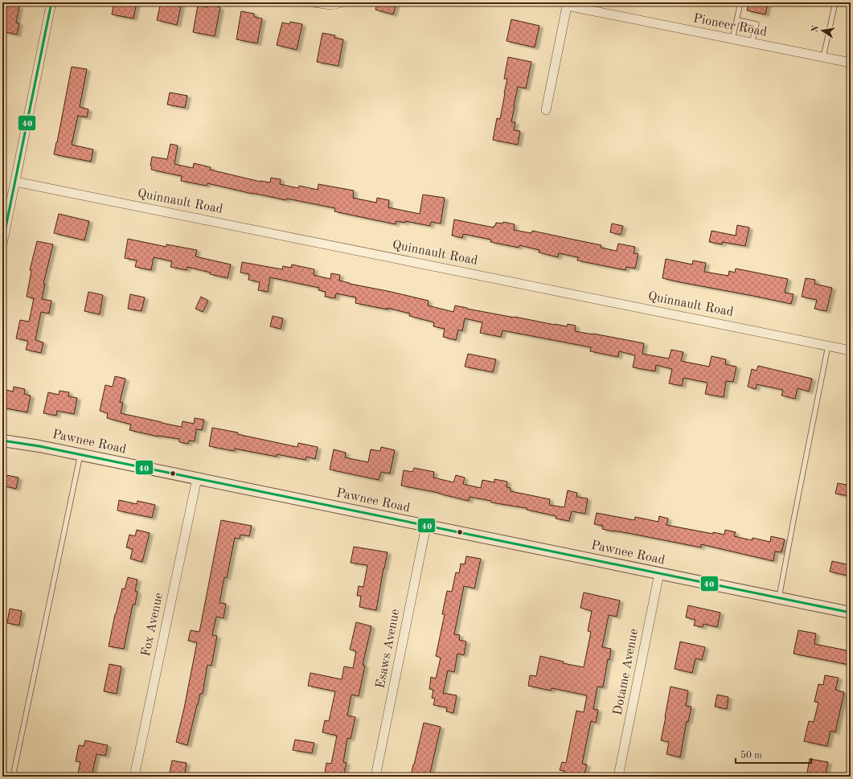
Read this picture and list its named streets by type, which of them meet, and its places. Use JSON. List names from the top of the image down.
{
  "streets": {
    "street": [
      "Pioneer Road",
      "Quinnault Road",
      "Pawnee Road",
      "Fox Avenue",
      "Esaws Avenue",
      "Dotame Avenue"
    ]
  },
  "crossings": [
    ["Pawnee Road", "Fox Avenue"],
    ["Pawnee Road", "Esaws Avenue"],
    ["Pawnee Road", "Dotame Avenue"]
  ],
  "lines": ["transit line 40"],
  "scale_bar": "50 m",
  "north": "left"
}
